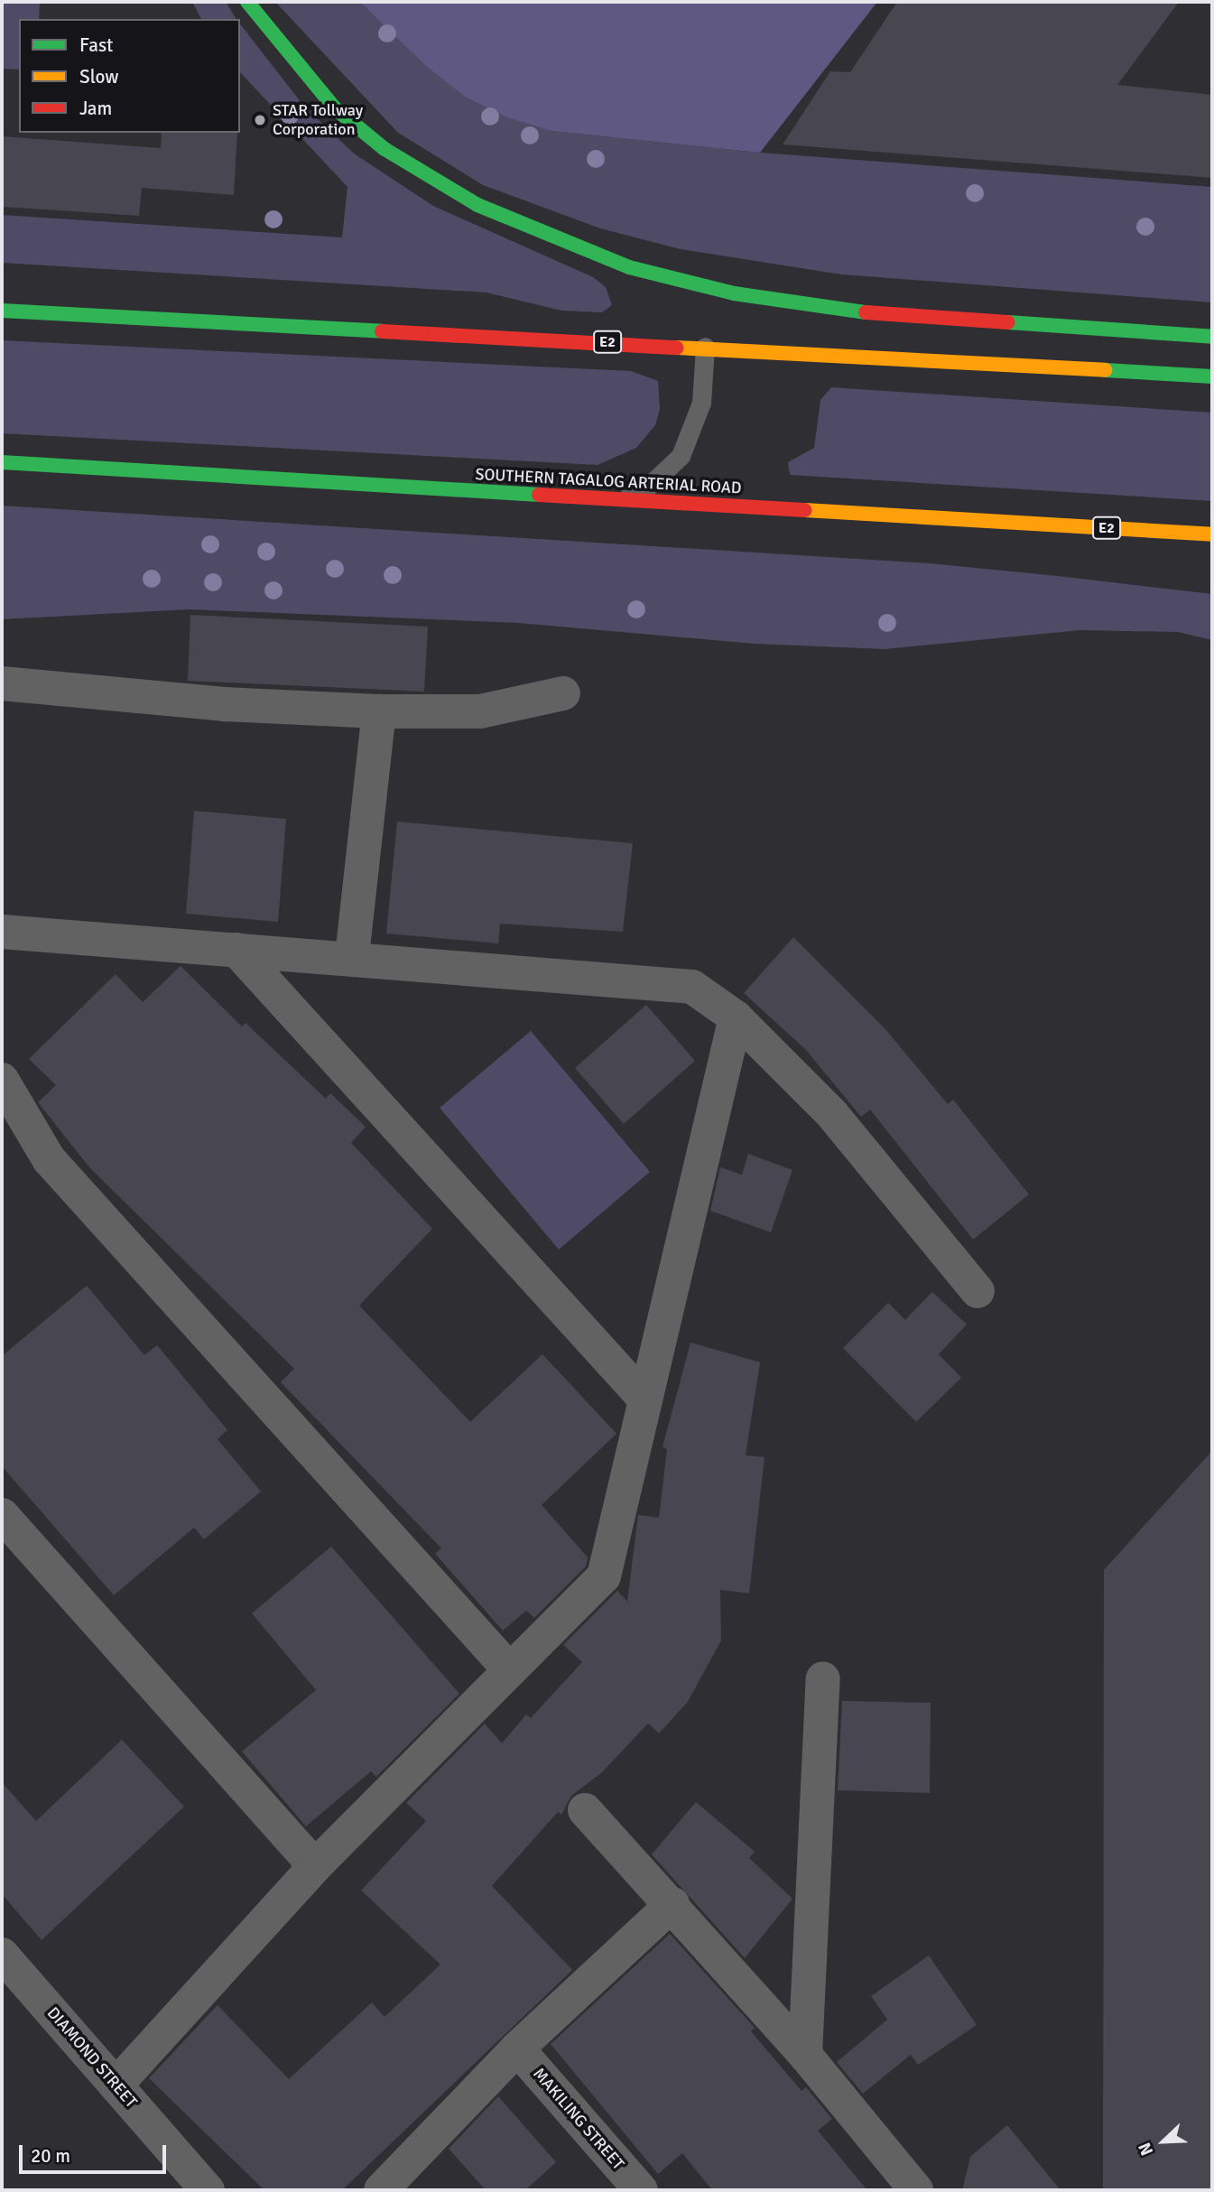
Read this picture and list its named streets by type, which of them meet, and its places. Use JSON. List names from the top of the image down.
{
  "streets": {
    "highway": ["E2", "SOUTHERN TAGALOG ARTERIAL ROAD"],
    "street": ["DIAMOND STREET", "MAKILING STREET"]
  },
  "places": ["STAR Tollway Corporation"],
  "legend": ["Fast", "Slow", "Jam"],
  "scale_bar": "20 m",
  "north": "bottom left"
}
